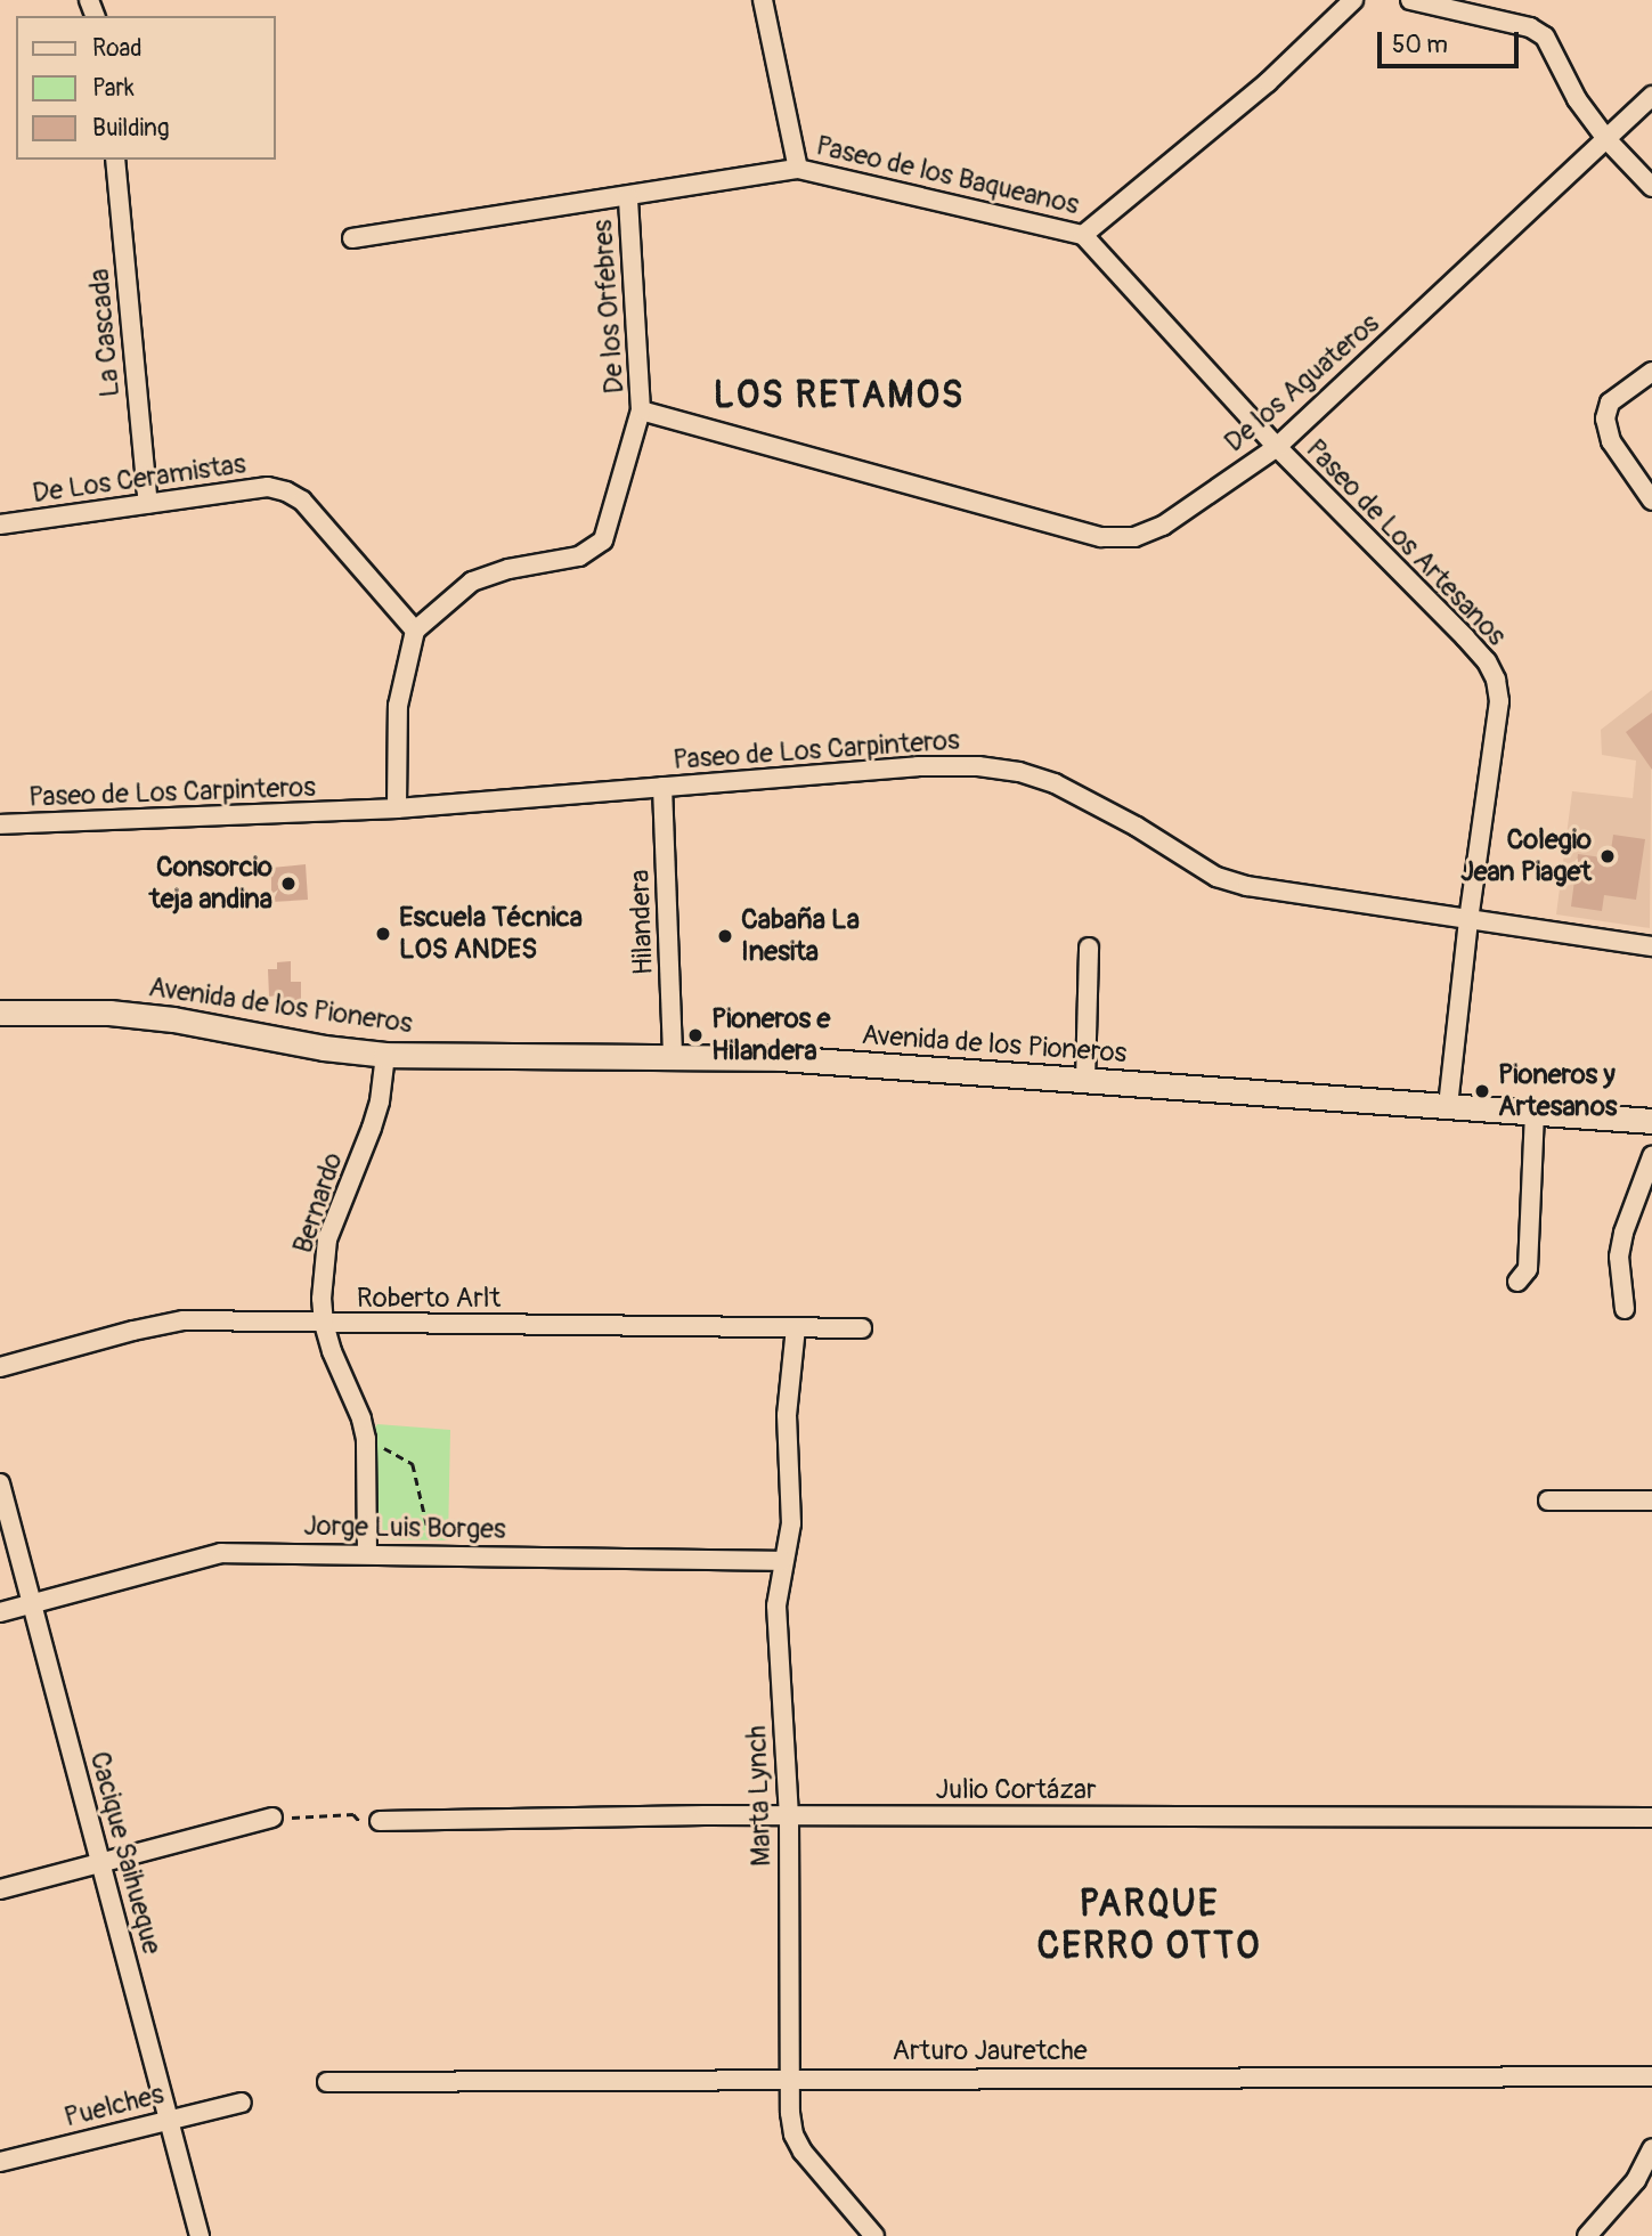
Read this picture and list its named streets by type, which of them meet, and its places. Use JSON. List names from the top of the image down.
{
  "streets": {
    "main road": ["Avenida de los Pioneros"],
    "street": [
      "Paseo de los Baqueanos",
      "De los Orfebres",
      "La Cascada",
      "De los Aguateros",
      "De Los Ceramistas",
      "Paseo de Los Artesanos",
      "Paseo de Los Carpinteros",
      "Hilandera",
      "Bernardo",
      "Roberto Arlt",
      "Jorge Luis Borges",
      "Julio Cortázar",
      "Marta Lynch",
      "Cacique Saihueque",
      "Arturo Jauretche",
      "Puelches"
    ]
  },
  "crossings": [
    ["Paseo de los Baqueanos", "De los Orfebres"],
    ["Paseo de los Baqueanos", "Paseo de Los Artesanos"],
    ["De los Orfebres", "De los Aguateros"],
    ["De los Orfebres", "De Los Ceramistas"],
    ["La Cascada", "De Los Ceramistas"],
    ["De los Aguateros", "Paseo de Los Artesanos"],
    ["Paseo de Los Artesanos", "Paseo de Los Carpinteros"],
    ["Paseo de Los Artesanos", "Avenida de los Pioneros"],
    ["Paseo de Los Carpinteros", "Hilandera"],
    ["Hilandera", "Avenida de los Pioneros"],
    ["Avenida de los Pioneros", "Bernardo"],
    ["Bernardo", "Roberto Arlt"],
    ["Bernardo", "Jorge Luis Borges"],
    ["Roberto Arlt", "Marta Lynch"],
    ["Jorge Luis Borges", "Marta Lynch"],
    ["Jorge Luis Borges", "Cacique Saihueque"],
    ["Julio Cortázar", "Marta Lynch"],
    ["Marta Lynch", "Arturo Jauretche"],
    ["Cacique Saihueque", "Puelches"]
  ],
  "districts": ["LOS RETAMOS", "PARQUE CERRO OTTO"],
  "places": [
    "Colegio Jean Piaget",
    "Consorcio teja andina",
    "Escuela Técnica LOS ANDES",
    "Cabaña La Inesita",
    "Pioneros e Hilandera",
    "Pioneros y Artesanos"
  ],
  "legend": ["Road", "Park", "Building"],
  "scale_bar": "50 m"
}
